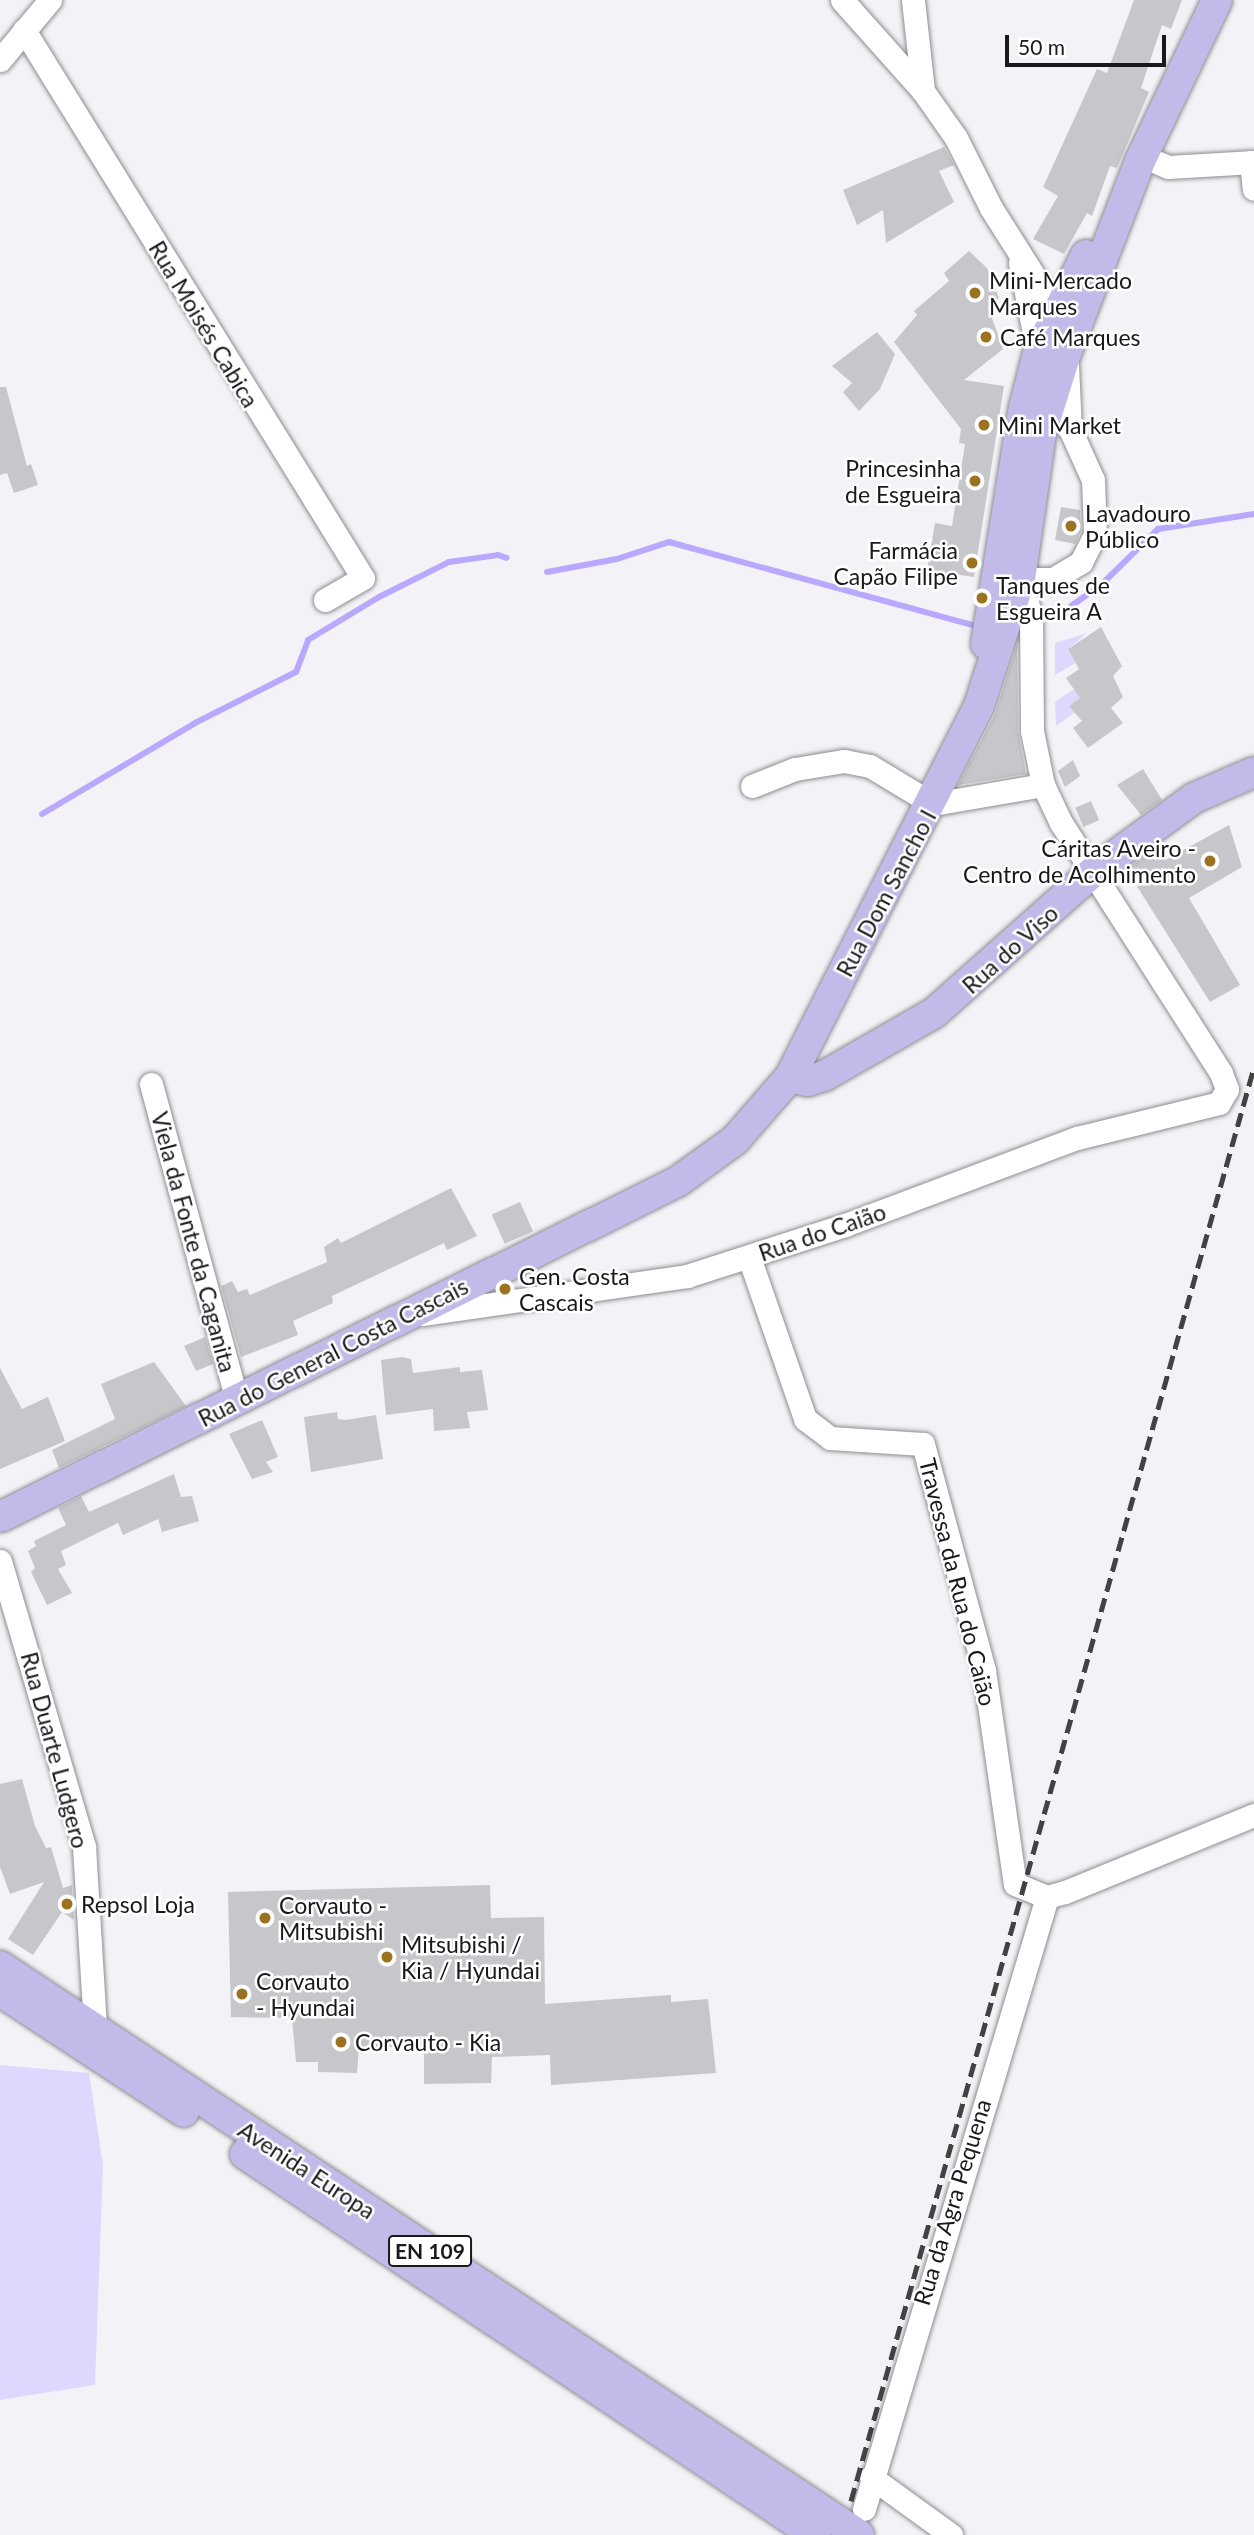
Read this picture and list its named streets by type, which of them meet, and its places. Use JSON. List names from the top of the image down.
{
  "streets": {
    "main road": [
      "Rua Dom Sancho I",
      "Rua do Viso",
      "Rua do General Costa Cascais",
      "Avenida Europa",
      "EN 109"
    ],
    "street": [
      "Rua Moisés Cabica",
      "Rua do Caião",
      "Viela da Fonte da Caganita",
      "Travessa da Rua do Caião",
      "Rua Duarte Ludgero",
      "Rua da Agra Pequena"
    ]
  },
  "crossings": [
    ["Rua Dom Sancho I", "Rua do Viso"],
    ["Rua Dom Sancho I", "Rua do General Costa Cascais"],
    ["Rua do Viso", "Rua do Caião"],
    ["Rua do Viso", "Rua do General Costa Cascais"],
    ["Rua do Caião", "Rua do General Costa Cascais"],
    ["Rua do Caião", "Travessa da Rua do Caião"],
    ["Viela da Fonte da Caganita", "Rua do General Costa Cascais"],
    ["Travessa da Rua do Caião", "Rua da Agra Pequena"],
    ["Rua Duarte Ludgero", "Avenida Europa"],
    ["Avenida Europa", "Rua da Agra Pequena"]
  ],
  "places": [
    "Mini-Mercado Marques",
    "Café Marques",
    "Mini Market",
    "Princesinha de Esgueira",
    "Lavadouro Público",
    "Farmácia Capão Filipe",
    "Tanques de Esgueira A",
    "Cáritas Aveiro - Centro de Acolhimento",
    "Gen. Costa Cascais",
    "Repsol Loja",
    "Corvauto - Mitsubishi",
    "Mitsubishi / Kia / Hyundai",
    "Corvauto - Hyundai",
    "Corvauto - Kia"
  ],
  "scale_bar": "50 m"
}
